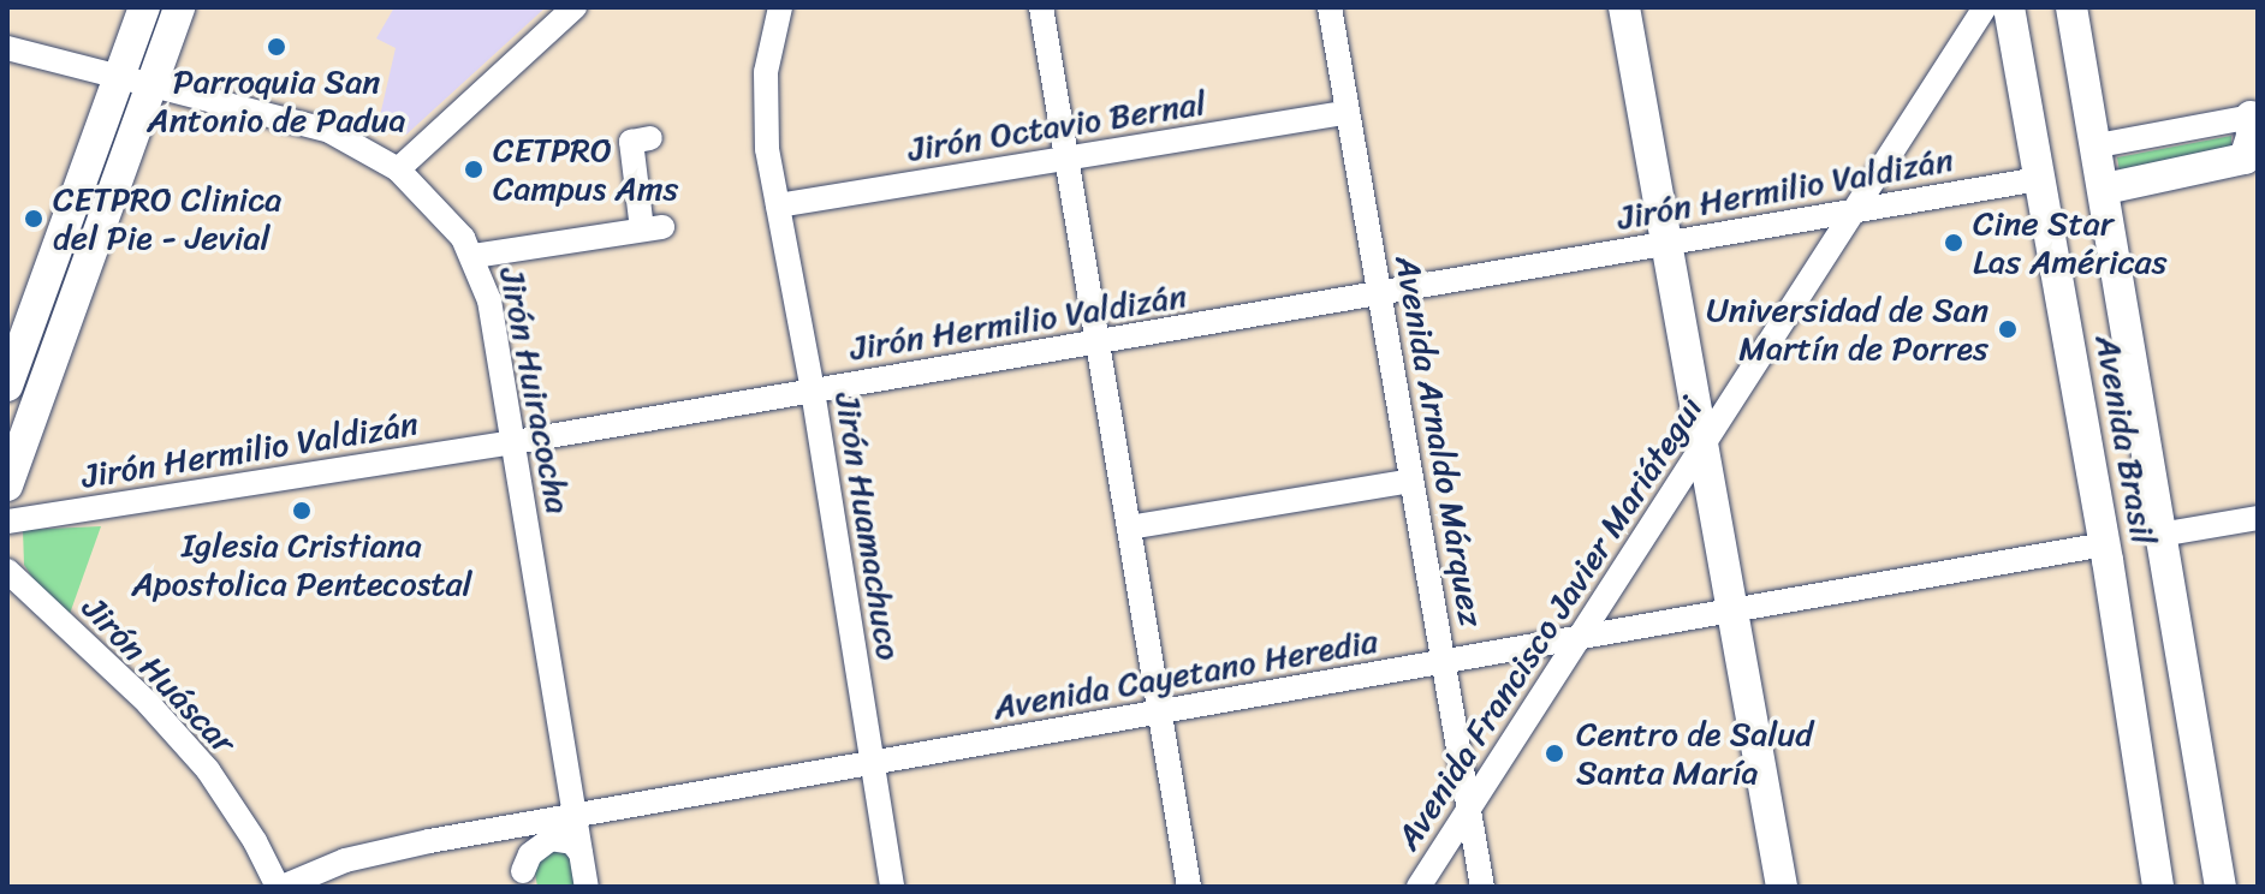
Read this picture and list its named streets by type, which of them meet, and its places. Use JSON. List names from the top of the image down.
{
  "streets": {
    "main road": ["Avenida Brasil"],
    "street": [
      "Jirón Octavio Bernal",
      "Jirón Hermilio Valdizán",
      "Jirón Huiracocha",
      "Avenida Arnaldo Márquez",
      "Jirón Huamachuco",
      "Avenida Francisco Javier Mariátegui",
      "Avenida Cayetano Heredia",
      "Jirón Huáscar"
    ]
  },
  "crossings": [
    ["Jirón Octavio Bernal", "Avenida Arnaldo Márquez"],
    ["Jirón Octavio Bernal", "Jirón Huamachuco"],
    ["Jirón Hermilio Valdizán", "Jirón Huiracocha"],
    ["Jirón Hermilio Valdizán", "Avenida Brasil"],
    ["Jirón Hermilio Valdizán", "Avenida Arnaldo Márquez"],
    ["Jirón Hermilio Valdizán", "Jirón Huamachuco"],
    ["Jirón Hermilio Valdizán", "Avenida Francisco Javier Mariátegui"],
    ["Jirón Huiracocha", "Avenida Cayetano Heredia"],
    ["Avenida Brasil", "Avenida Cayetano Heredia"],
    ["Avenida Arnaldo Márquez", "Avenida Francisco Javier Mariátegui"],
    ["Avenida Arnaldo Márquez", "Avenida Cayetano Heredia"],
    ["Jirón Huamachuco", "Avenida Cayetano Heredia"],
    ["Avenida Francisco Javier Mariátegui", "Avenida Cayetano Heredia"],
    ["Avenida Cayetano Heredia", "Jirón Huáscar"]
  ],
  "places": [
    "Parroquia San Antonio de Padua",
    "CETPRO Campus Ams",
    "CETPRO Clinica del Pie - Jevial",
    "Cine Star Las Américas",
    "Universidad de San Martín de Porres",
    "Iglesia Cristiana Apostolica Pentecostal",
    "Centro de Salud Santa María"
  ]
}
